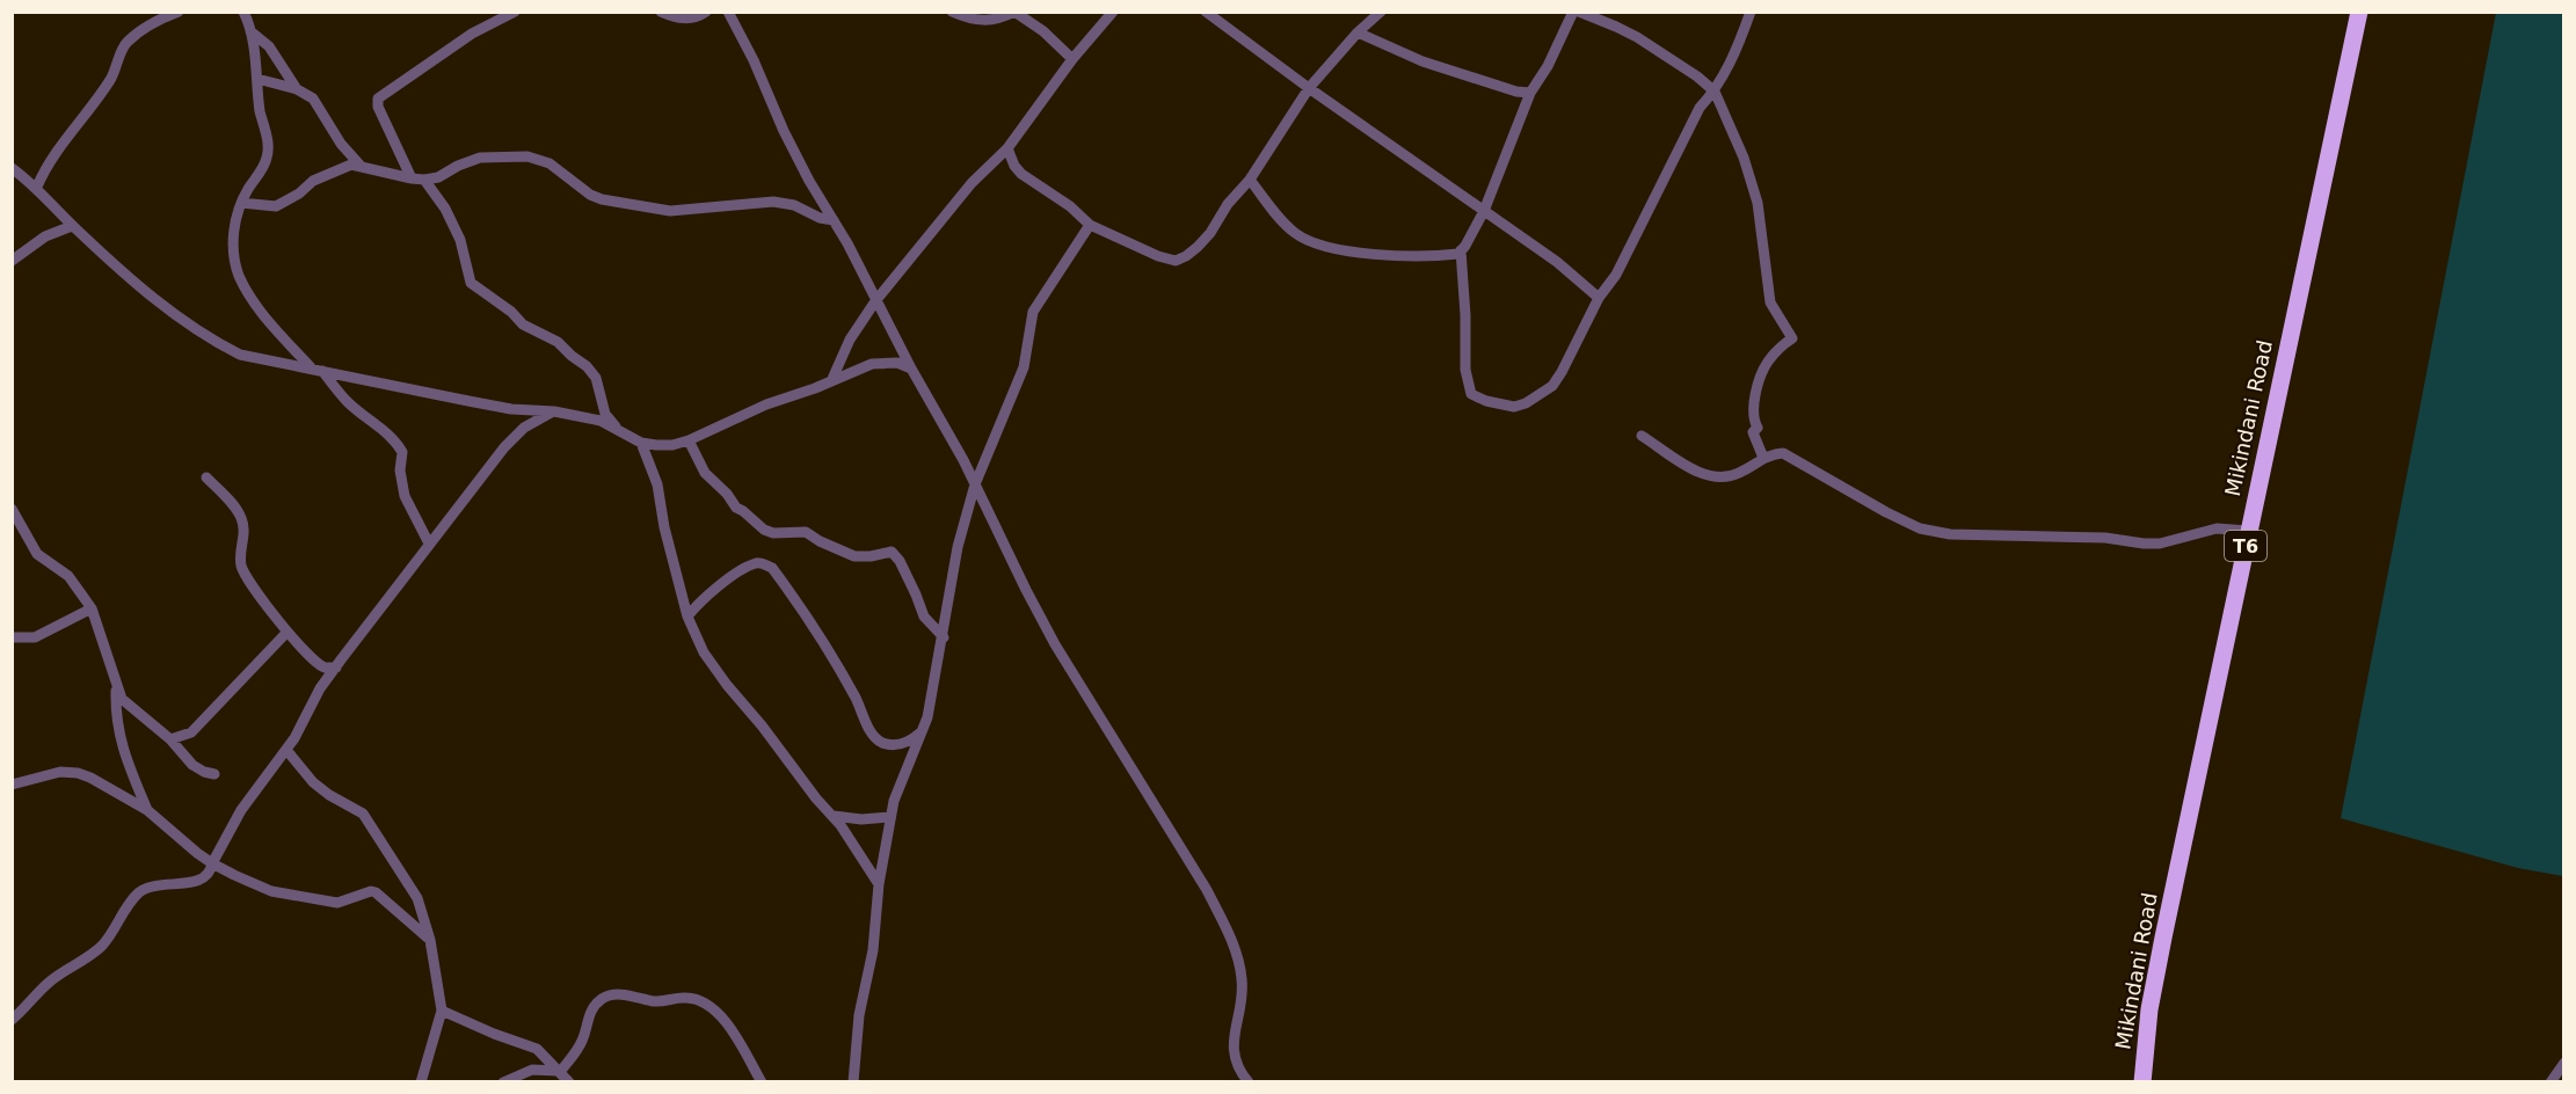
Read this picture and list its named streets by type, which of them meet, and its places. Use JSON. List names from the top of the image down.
{
  "streets": {
    "highway": ["Mikindani Road", "T6"]
  }
}
